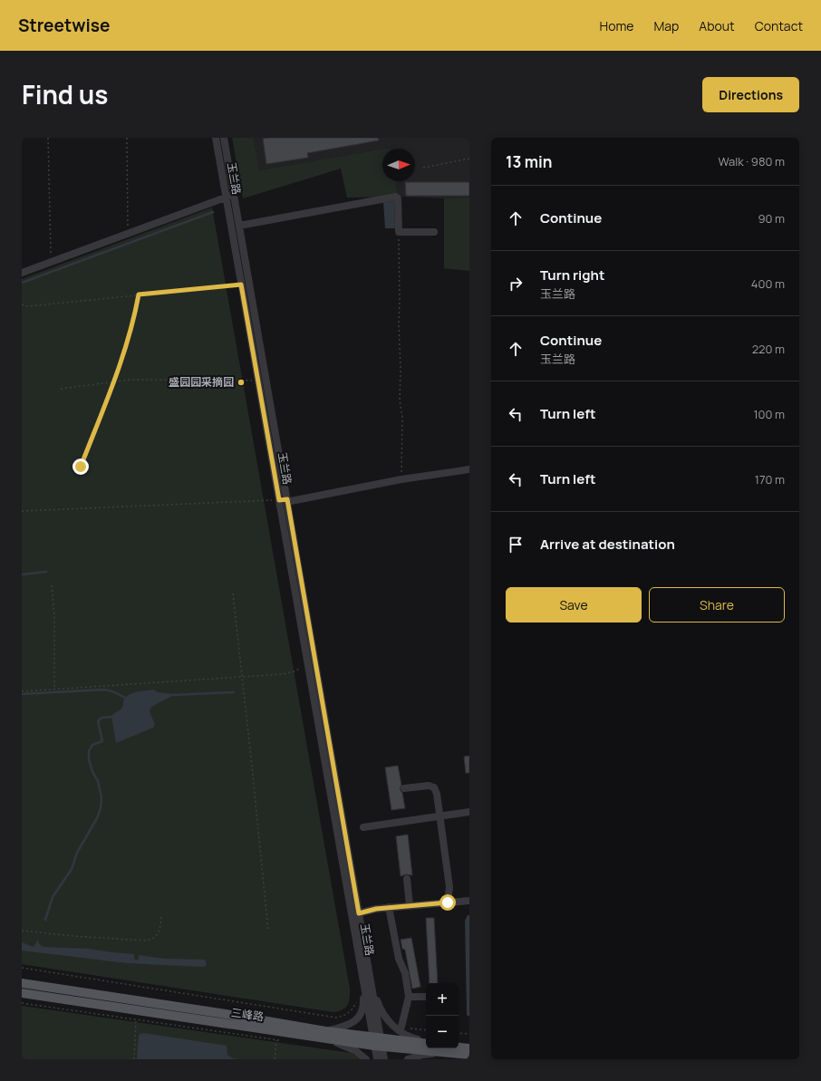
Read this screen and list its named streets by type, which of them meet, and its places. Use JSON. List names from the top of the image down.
{
  "streets": {
    "main road": ["三峰路"],
    "street": ["玉兰路"]
  },
  "crossings": [
    ["玉兰路", "三峰路"]
  ],
  "places": ["盛园园采摘园"],
  "north": "right",
  "page": {
    "header": "Streetwise",
    "nav": [
      "Home",
      "Map",
      "About",
      "Contact"
    ],
    "title": "Find us",
    "buttons": [
      "Directions",
      ["Save", "Share"]
    ],
    "heading": ["13 min", "Walk · 980 m"],
    "list": [
      ["Continue", "90 m"],
      ["Turn right", "玉兰路", "400 m"],
      ["Continue", "玉兰路", "220 m"],
      ["Turn left", "100 m"],
      ["Turn left", "170 m"],
      "Arrive at destination"
    ],
    "map_buttons": ["+", "−"]
  }
}
